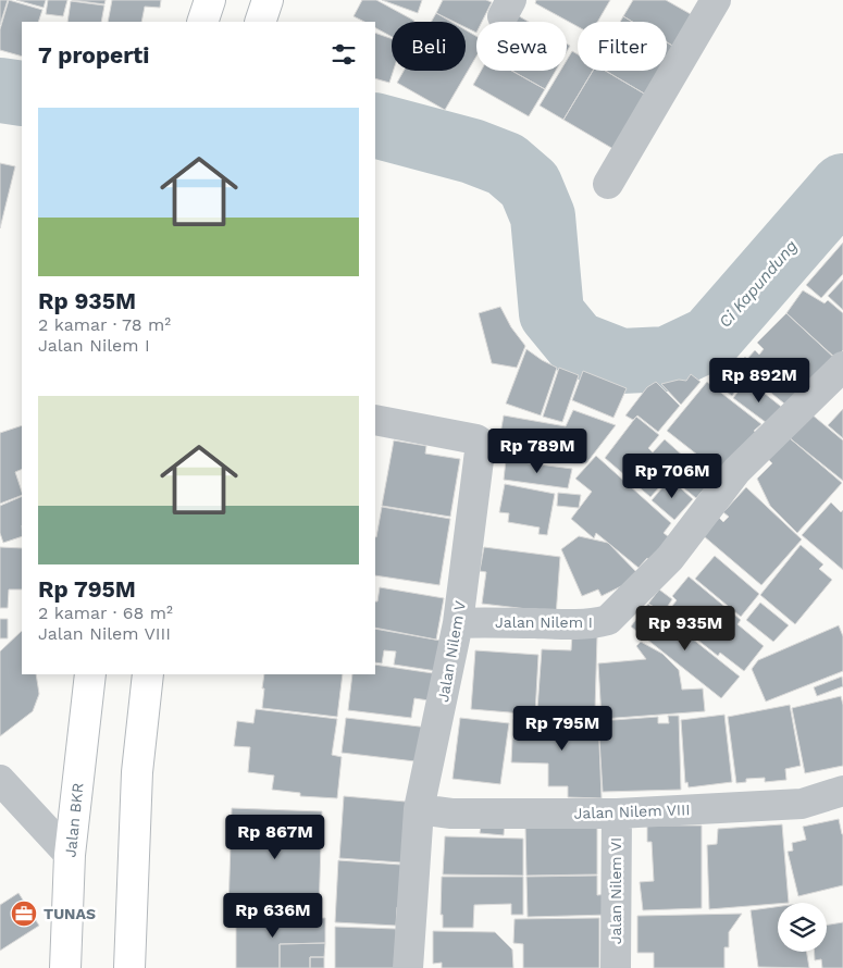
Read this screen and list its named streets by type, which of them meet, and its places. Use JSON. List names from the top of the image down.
{
  "streets": {
    "main road": ["Jalan BKR"],
    "street": [
      "Jalan Nilem I",
      "Jalan Nilem V",
      "Jalan Nilem VIII",
      "Jalan Nilem VI"
    ]
  },
  "crossings": [
    ["Jalan Nilem I", "Jalan Nilem V"],
    ["Jalan Nilem V", "Jalan Nilem VIII"],
    ["Jalan Nilem VIII", "Jalan Nilem VI"]
  ],
  "water": ["Ci Kapundung"],
  "places": {
    "office": ["TUNAS"]
  },
  "page": {
    "chip": ["Beli", "Sewa", "Filter"],
    "heading": "7 properti",
    "list": [
      {
        "name": "Rp 935M",
        "note": "2 kamar · 78 m² · Jalan Nilem I"
      },
      {
        "name": "Rp 795M",
        "note": "2 kamar · 68 m² · Jalan Nilem VIII"
      }
    ],
    "price": [
      "Rp 892M",
      "Rp 789M",
      "Rp 706M",
      "Rp 935M",
      "Rp 795M",
      "Rp 867M",
      "Rp 636M"
    ]
  }
}
